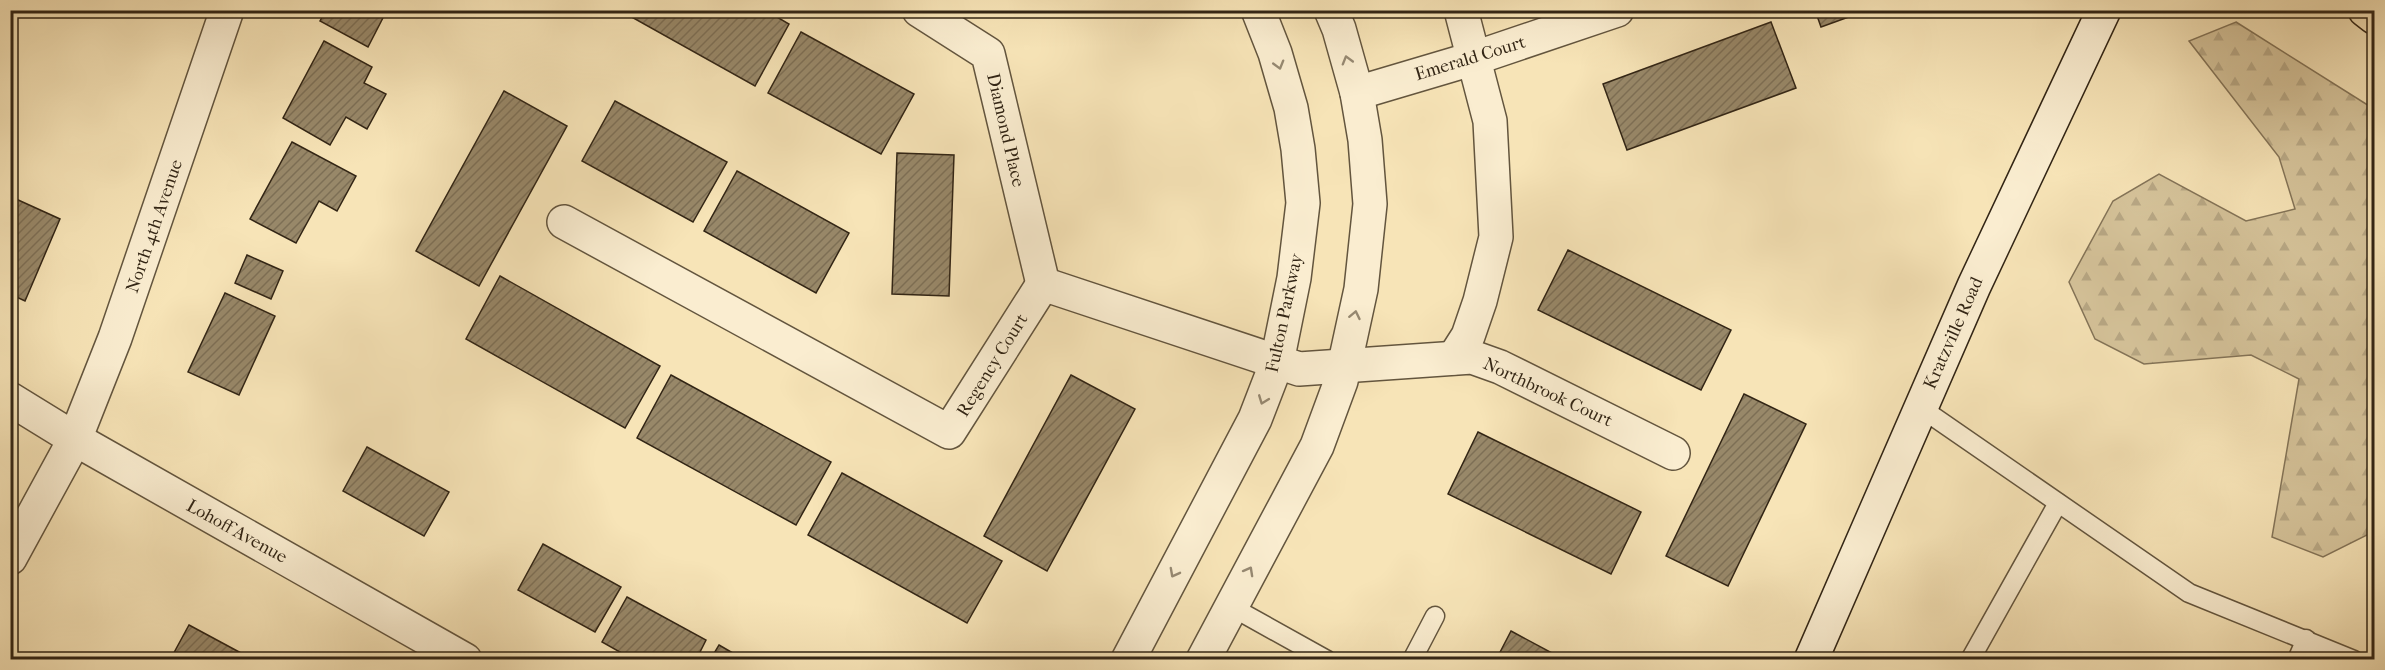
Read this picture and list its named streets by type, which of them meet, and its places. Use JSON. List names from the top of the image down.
{
  "streets": {
    "street": [
      "Emerald Court",
      "Diamond Place",
      "North 4th Avenue",
      "Fulton Parkway",
      "Kratzville Road",
      "Regency Court",
      "Northbrook Court",
      "Lohoff Avenue"
    ]
  },
  "crossings": [
    ["Diamond Place", "Regency Court"],
    ["North 4th Avenue", "Lohoff Avenue"]
  ]
}
